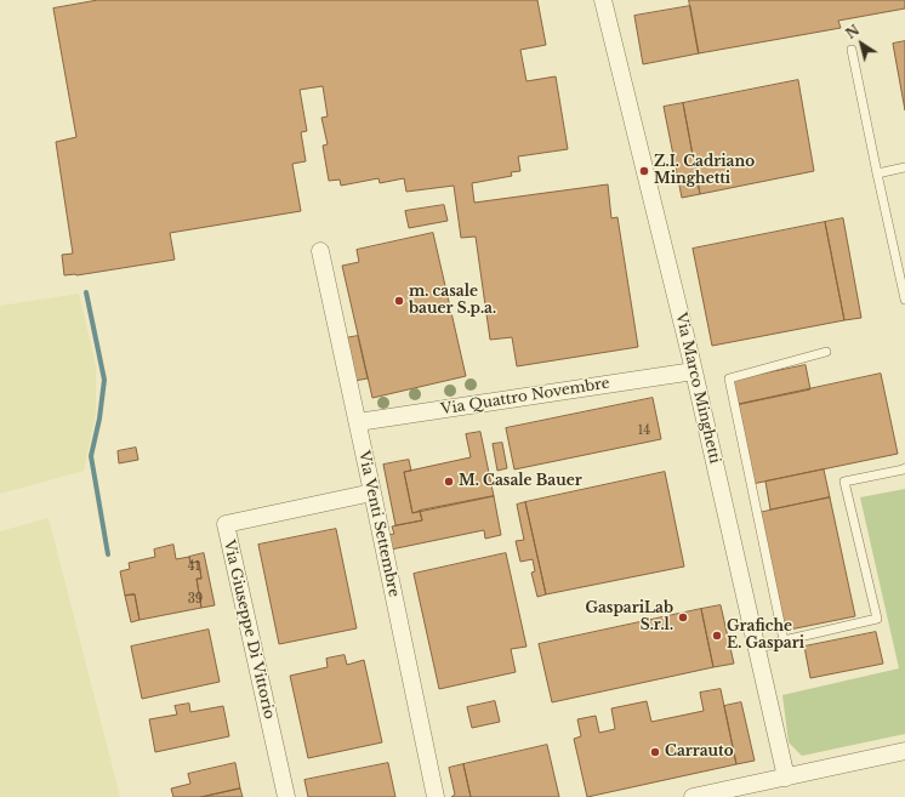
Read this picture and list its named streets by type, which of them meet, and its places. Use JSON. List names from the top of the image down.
{
  "streets": {
    "street": [
      "Via Marco Minghetti",
      "Via Quattro Novembre",
      "Via Venti Settembre",
      "Via Giuseppe Di Vittorio"
    ]
  },
  "crossings": [
    ["Via Marco Minghetti", "Via Quattro Novembre"],
    ["Via Quattro Novembre", "Via Venti Settembre"],
    ["Via Venti Settembre", "Via Giuseppe Di Vittorio"]
  ],
  "places": [
    "Z.I. Cadriano Minghetti",
    "m. casale bauer S.p.a.",
    "M. Casale Bauer",
    "GaspariLab S.r.l.",
    "Grafiche E. Gaspari",
    "Carrauto"
  ],
  "house_numbers": ["14", "41", "39"],
  "north": "top left"
}
